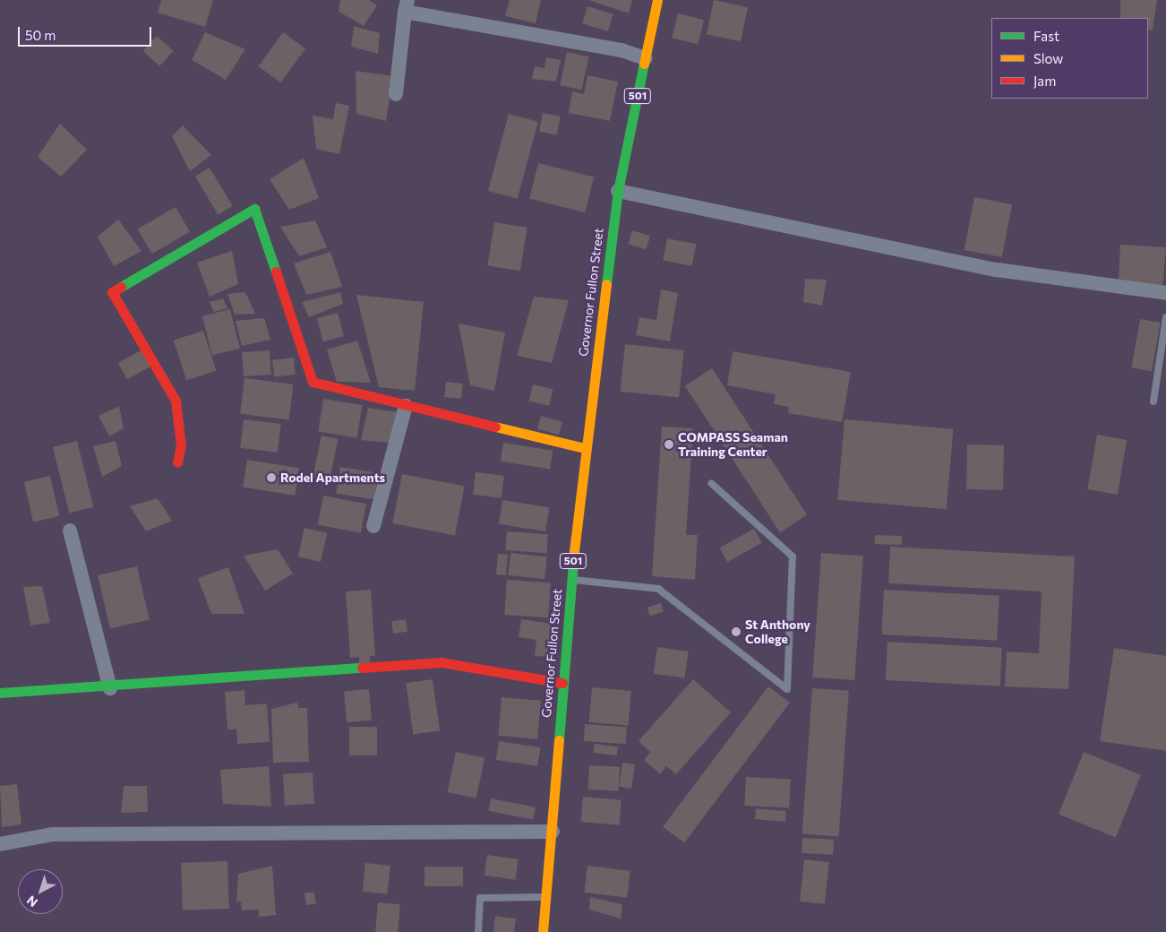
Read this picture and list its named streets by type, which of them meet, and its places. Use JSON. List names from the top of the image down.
{
  "streets": {
    "street": ["501", "Governor Fullon Street"]
  },
  "crossings": [
    ["501", "Governor Fullon Street"]
  ],
  "places": ["COMPASS Seaman Training Center", "Rodel Apartments", "St Anthony College"],
  "legend": ["Fast", "Slow", "Jam"],
  "scale_bar": "50 m",
  "north": "bottom left"
}
